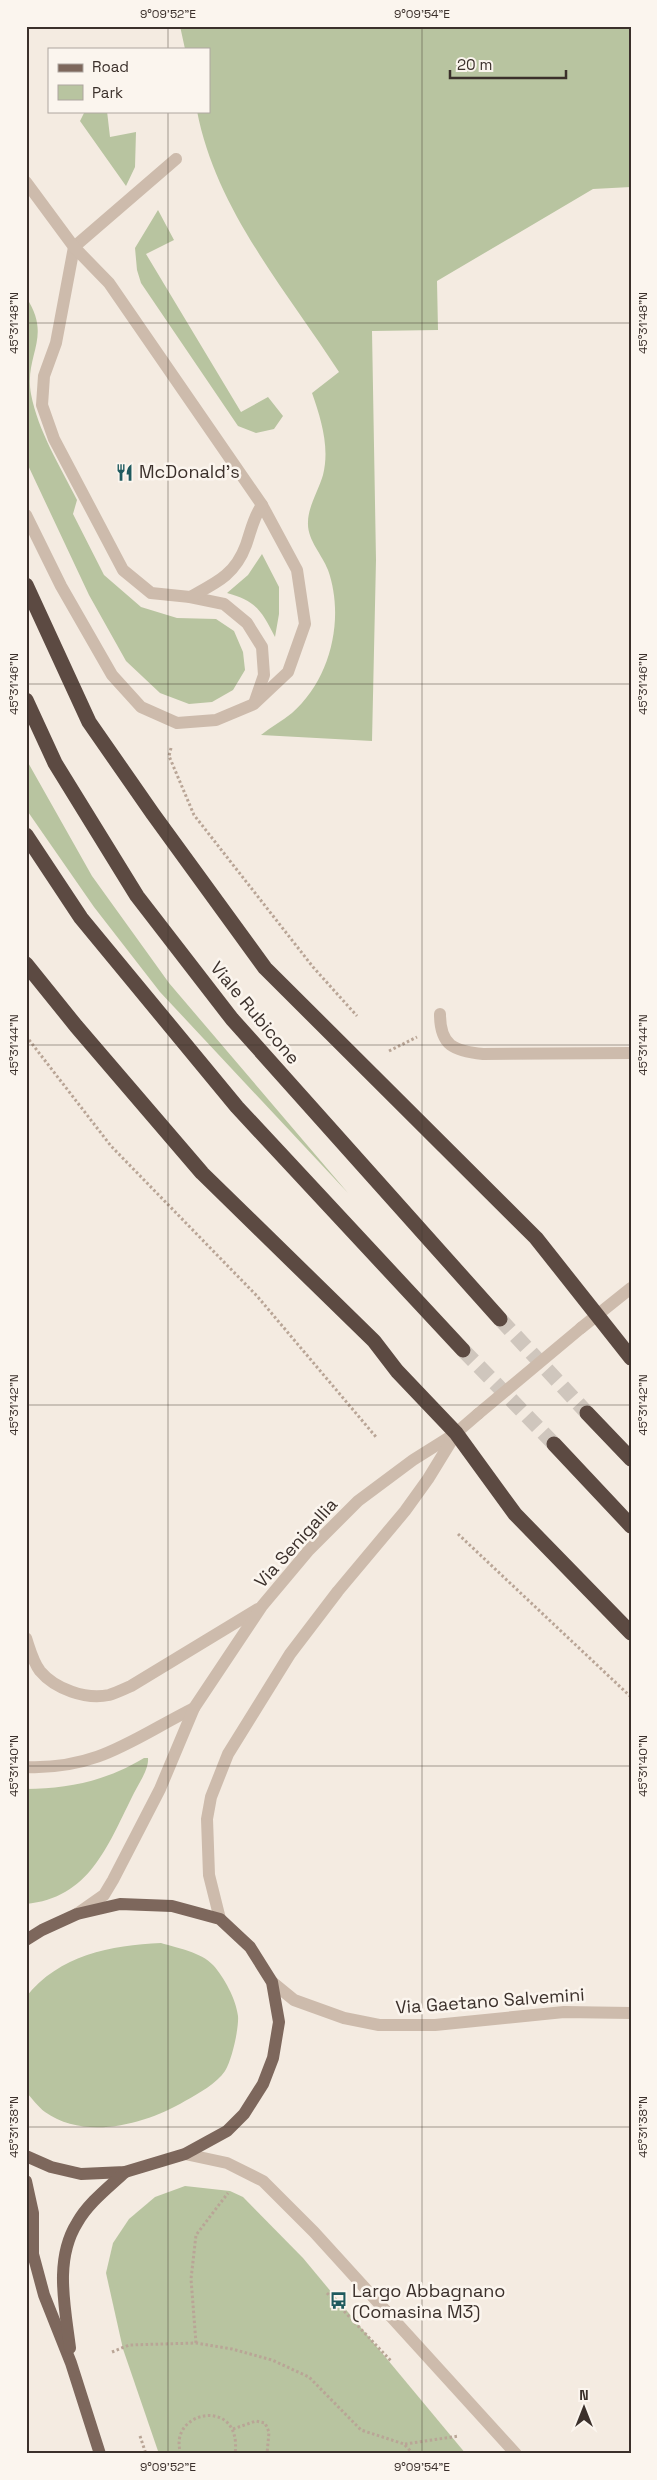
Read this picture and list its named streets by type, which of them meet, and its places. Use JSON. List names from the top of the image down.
{
  "streets": {
    "highway": ["Viale Rubicone"],
    "street": ["Via Senigallia", "Via Gaetano Salvemini"]
  },
  "places": {
    "restaurant": ["McDonald's"],
    "bus stop": ["Largo Abbagnano (Comasina M3)"]
  },
  "legend": ["Road", "Park"],
  "scale_bar": "20 m",
  "north": "top",
  "coordinates": [
    "9°09'52\"E",
    "9°09'54\"E",
    "45°31'48\"N",
    "45°31'46\"N",
    "45°31'44\"N",
    "45°31'42\"N",
    "45°31'40\"N",
    "45°31'38\"N"
  ]
}
